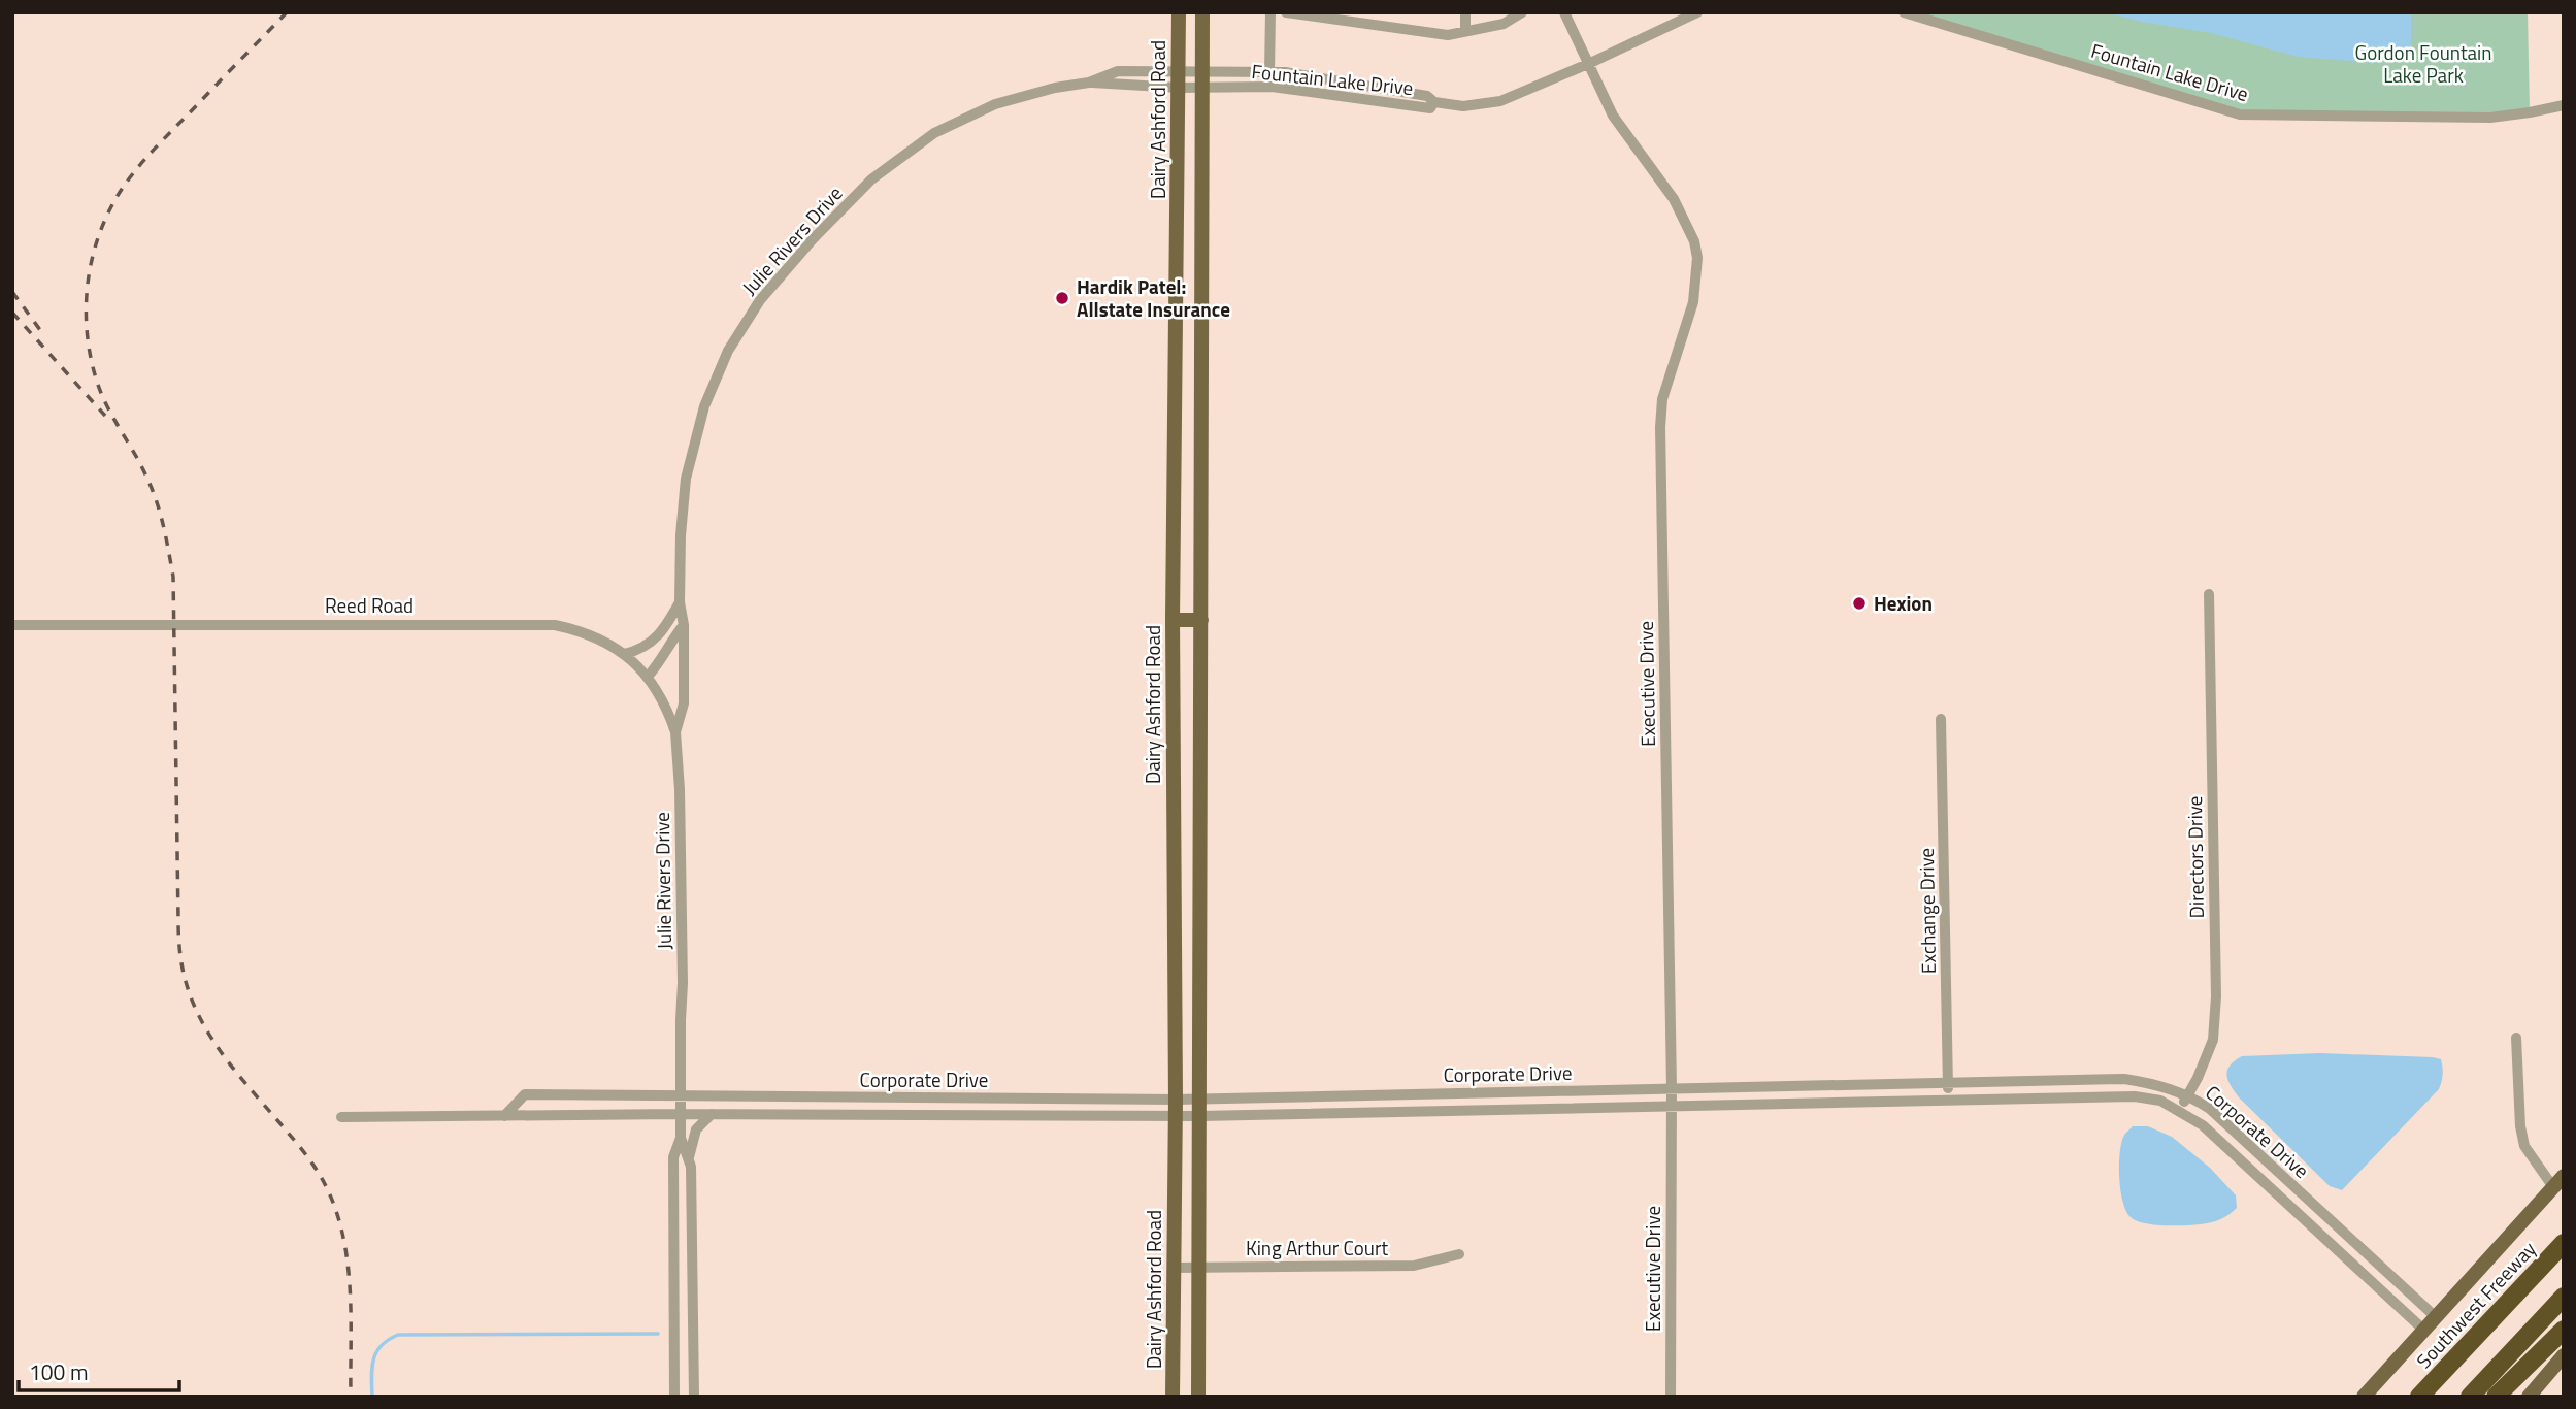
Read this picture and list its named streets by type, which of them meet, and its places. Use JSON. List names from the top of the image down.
{
  "streets": {
    "highway": ["Southwest Freeway"],
    "main road": ["Dairy Ashford Road"],
    "street": [
      "Fountain Lake Drive",
      "Julie Rivers Drive",
      "Reed Road",
      "Executive Drive",
      "Directors Drive",
      "Exchange Drive",
      "Corporate Drive",
      "King Arthur Court"
    ]
  },
  "crossings": [
    ["Fountain Lake Drive", "Dairy Ashford Road"],
    ["Fountain Lake Drive", "Julie Rivers Drive"],
    ["Fountain Lake Drive", "Executive Drive"],
    ["Dairy Ashford Road", "Julie Rivers Drive"],
    ["Dairy Ashford Road", "Corporate Drive"],
    ["Dairy Ashford Road", "King Arthur Court"],
    ["Julie Rivers Drive", "Reed Road"],
    ["Julie Rivers Drive", "Corporate Drive"],
    ["Executive Drive", "Corporate Drive"],
    ["Directors Drive", "Corporate Drive"],
    ["Exchange Drive", "Corporate Drive"]
  ],
  "parks": ["Gordon Fountain Lake Park"],
  "places": ["Hardik Patel: Allstate Insurance", "Hexion"],
  "scale_bar": "100 m"
}
